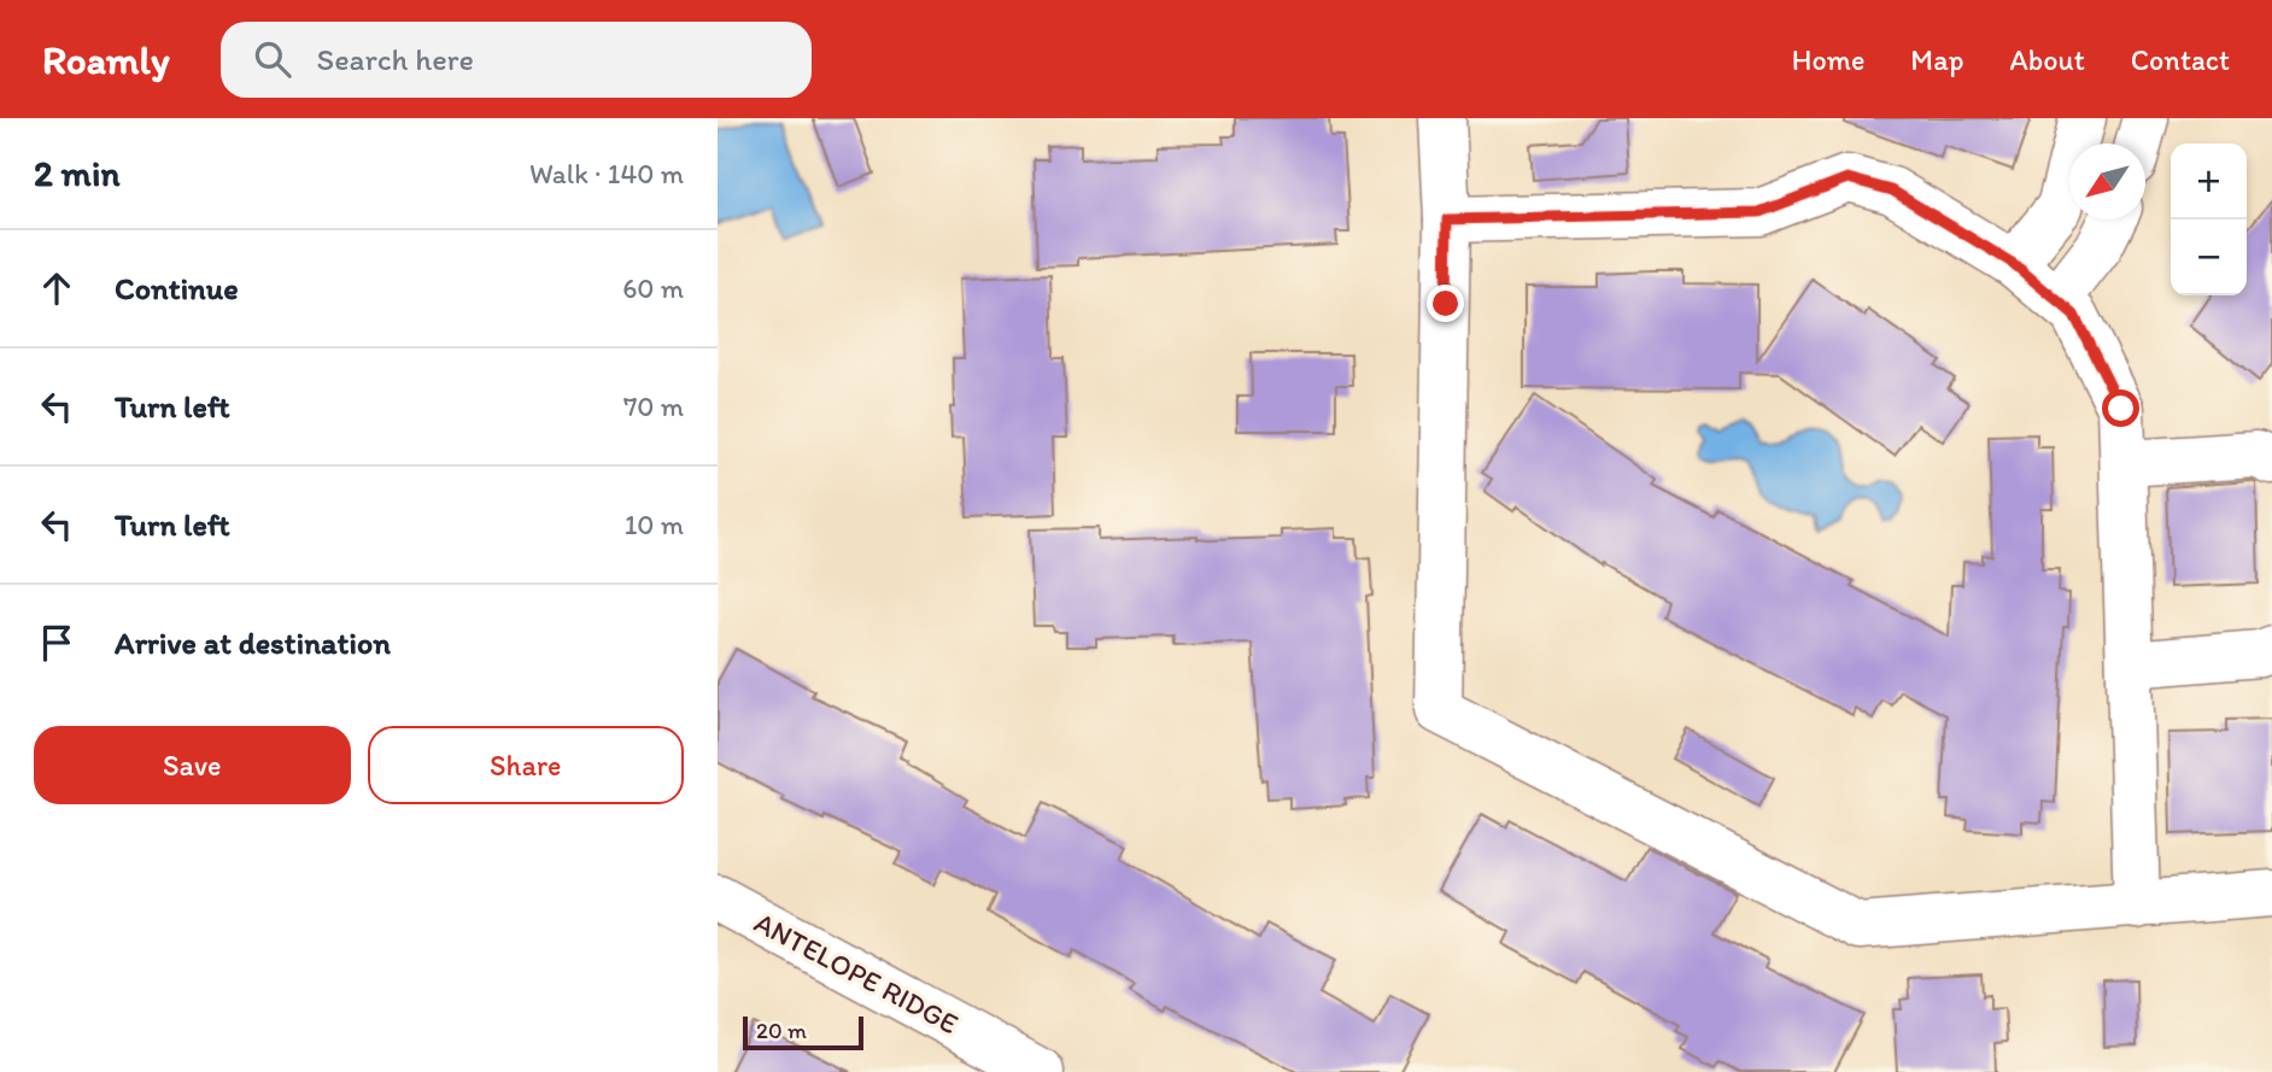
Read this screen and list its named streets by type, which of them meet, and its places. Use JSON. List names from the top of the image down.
{
  "streets": {
    "street": ["ANTELOPE RIDGE"]
  },
  "scale_bar": "20 m",
  "north": "bottom left",
  "page": {
    "header": "Roamly",
    "search": "Search here",
    "nav": [
      "Home",
      "Map",
      "About",
      "Contact"
    ],
    "heading": ["2 min", "Walk · 140 m"],
    "map_buttons": ["+", "−"],
    "list": [
      ["Continue", "60 m"],
      ["Turn left", "70 m"],
      ["Turn left", "10 m"],
      "Arrive at destination"
    ],
    "buttons": ["Save", "Share"],
    "scale": "20 m"
  }
}
